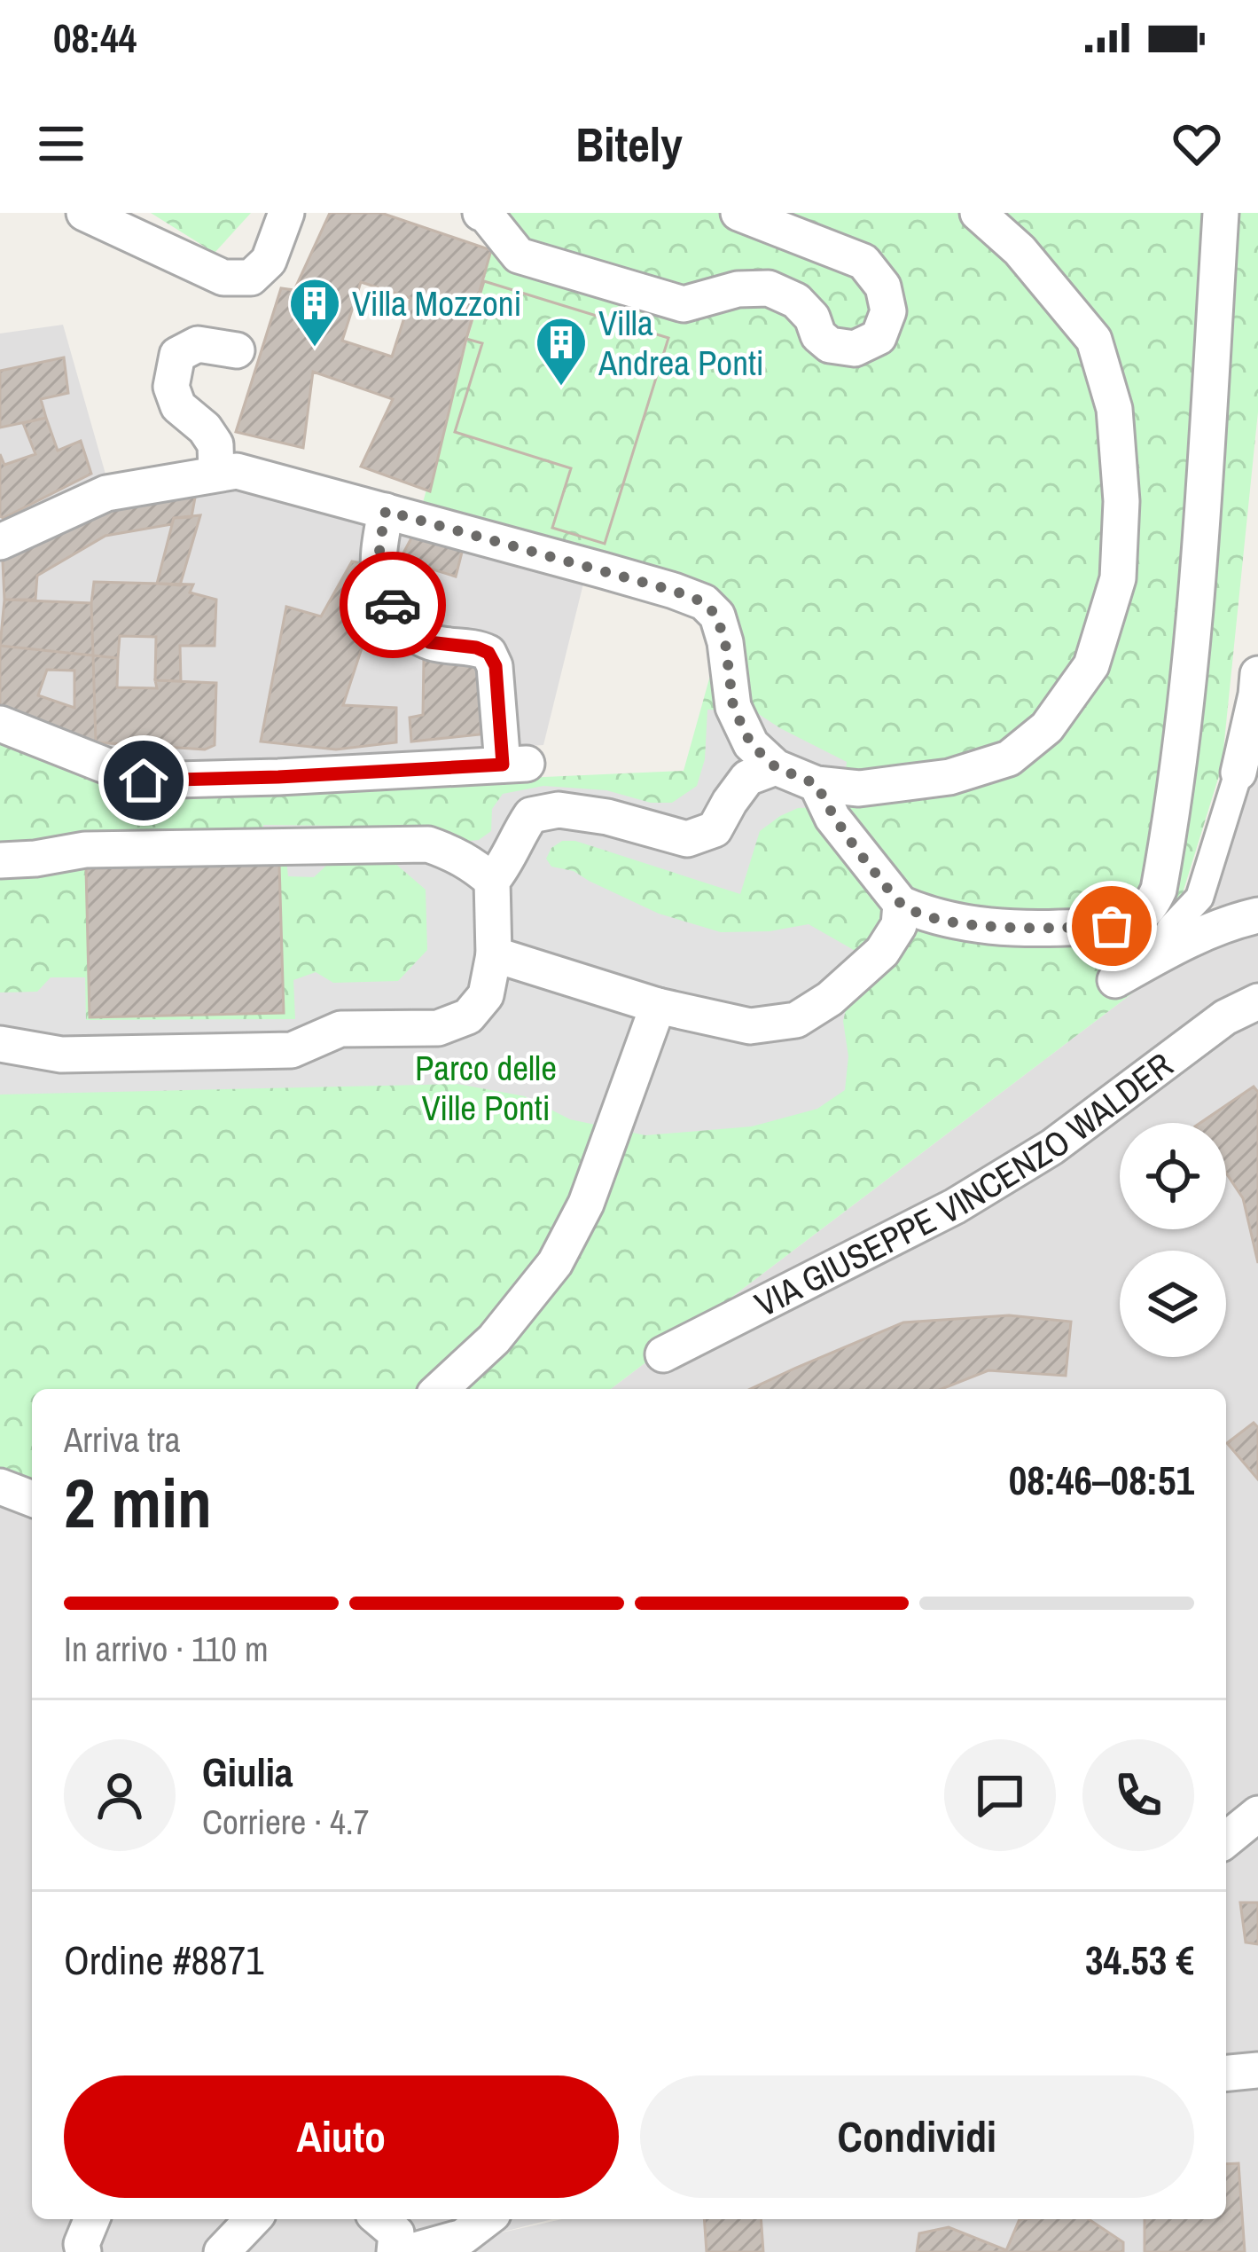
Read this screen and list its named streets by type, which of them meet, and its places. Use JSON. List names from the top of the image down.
{
  "streets": {
    "street": ["VIA GIUSEPPE VINCENZO WALDER"]
  },
  "parks": ["Parco delle Ville Ponti"],
  "places": {
    "building": ["Villa Mozzoni", "Villa Andrea Ponti"]
  },
  "page": {
    "status": "08:44",
    "header": "Bitely",
    "heading": ["2 min", "Arriva tra", "08:46–08:51"],
    "panel": [
      "Giulia",
      "Corriere · 4.7",
      "Ordine #8871",
      "34.53 €"
    ],
    "bar": "In arrivo · 110 m",
    "buttons": ["Aiuto", "Condividi"]
  }
}
